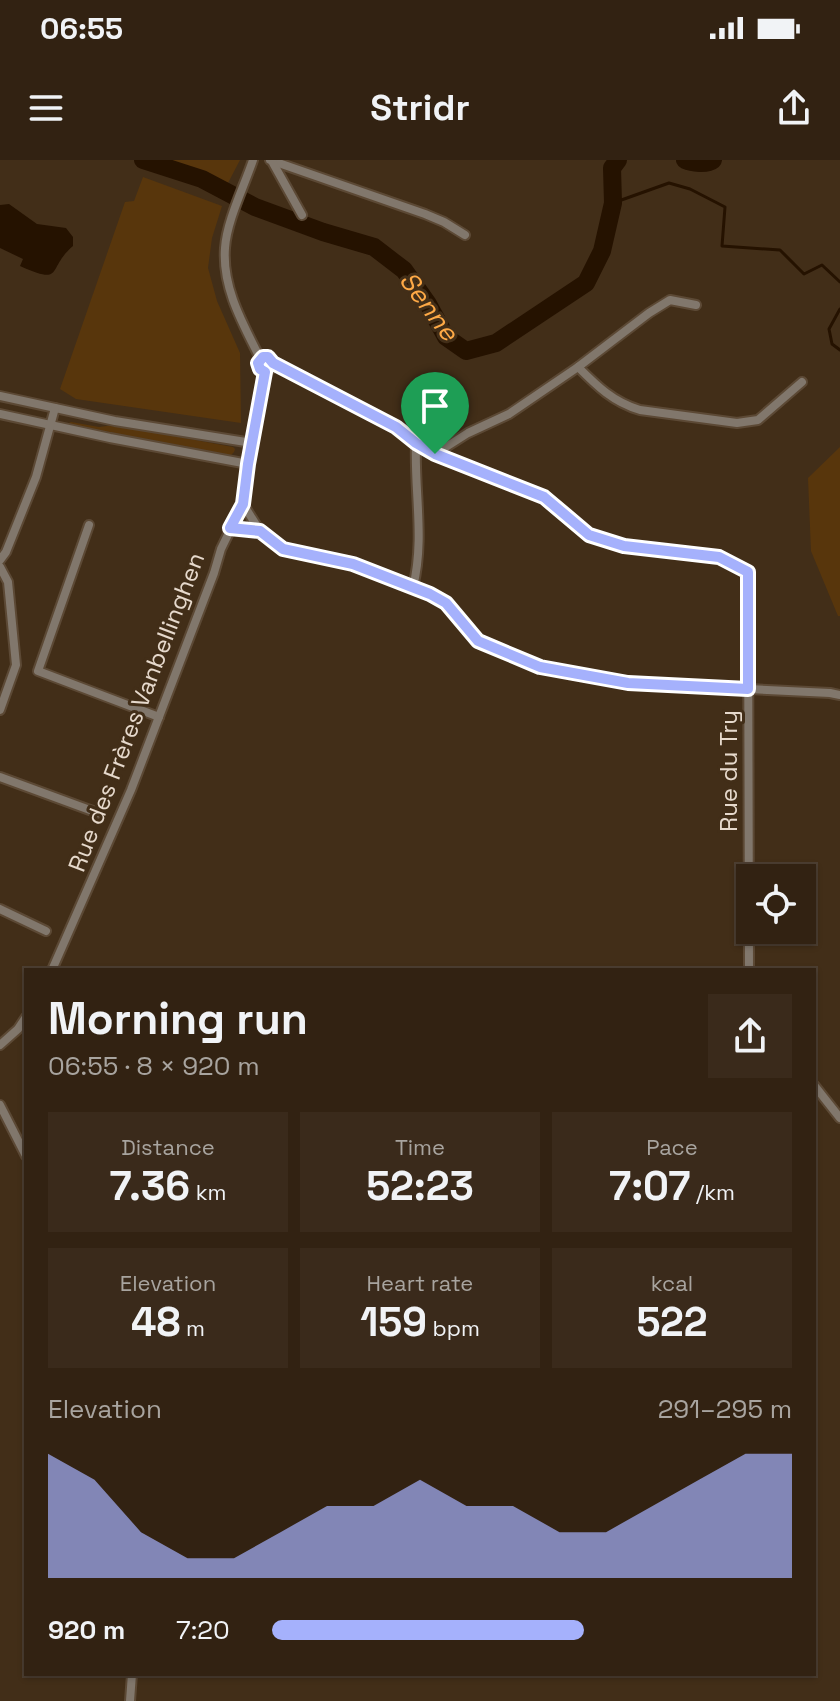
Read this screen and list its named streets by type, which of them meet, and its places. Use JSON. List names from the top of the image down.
{
  "streets": {
    "street": ["Rue des Frères Vanbellinghen", "Rue du Try"]
  },
  "crossings": [
    ["Rue des Frères Vanbellinghen", "Rue du Try"]
  ],
  "water": ["Senne"],
  "page": {
    "status": "06:55",
    "header": "Stridr",
    "heading": ["Morning run", "06:55 · 8 × 920 m"],
    "stats": [
      ["Distance", "7.36 km"],
      ["Time", "52:23"],
      ["Pace", "7:07 /km"],
      ["Elevation", "48 m"],
      ["Heart rate", "159 bpm"],
      ["kcal", "522"]
    ],
    "chart": ["Elevation", "291–295 m"],
    "list": [
      {
        "name": "920 m",
        "note": "7:20"
      }
    ]
  }
}
